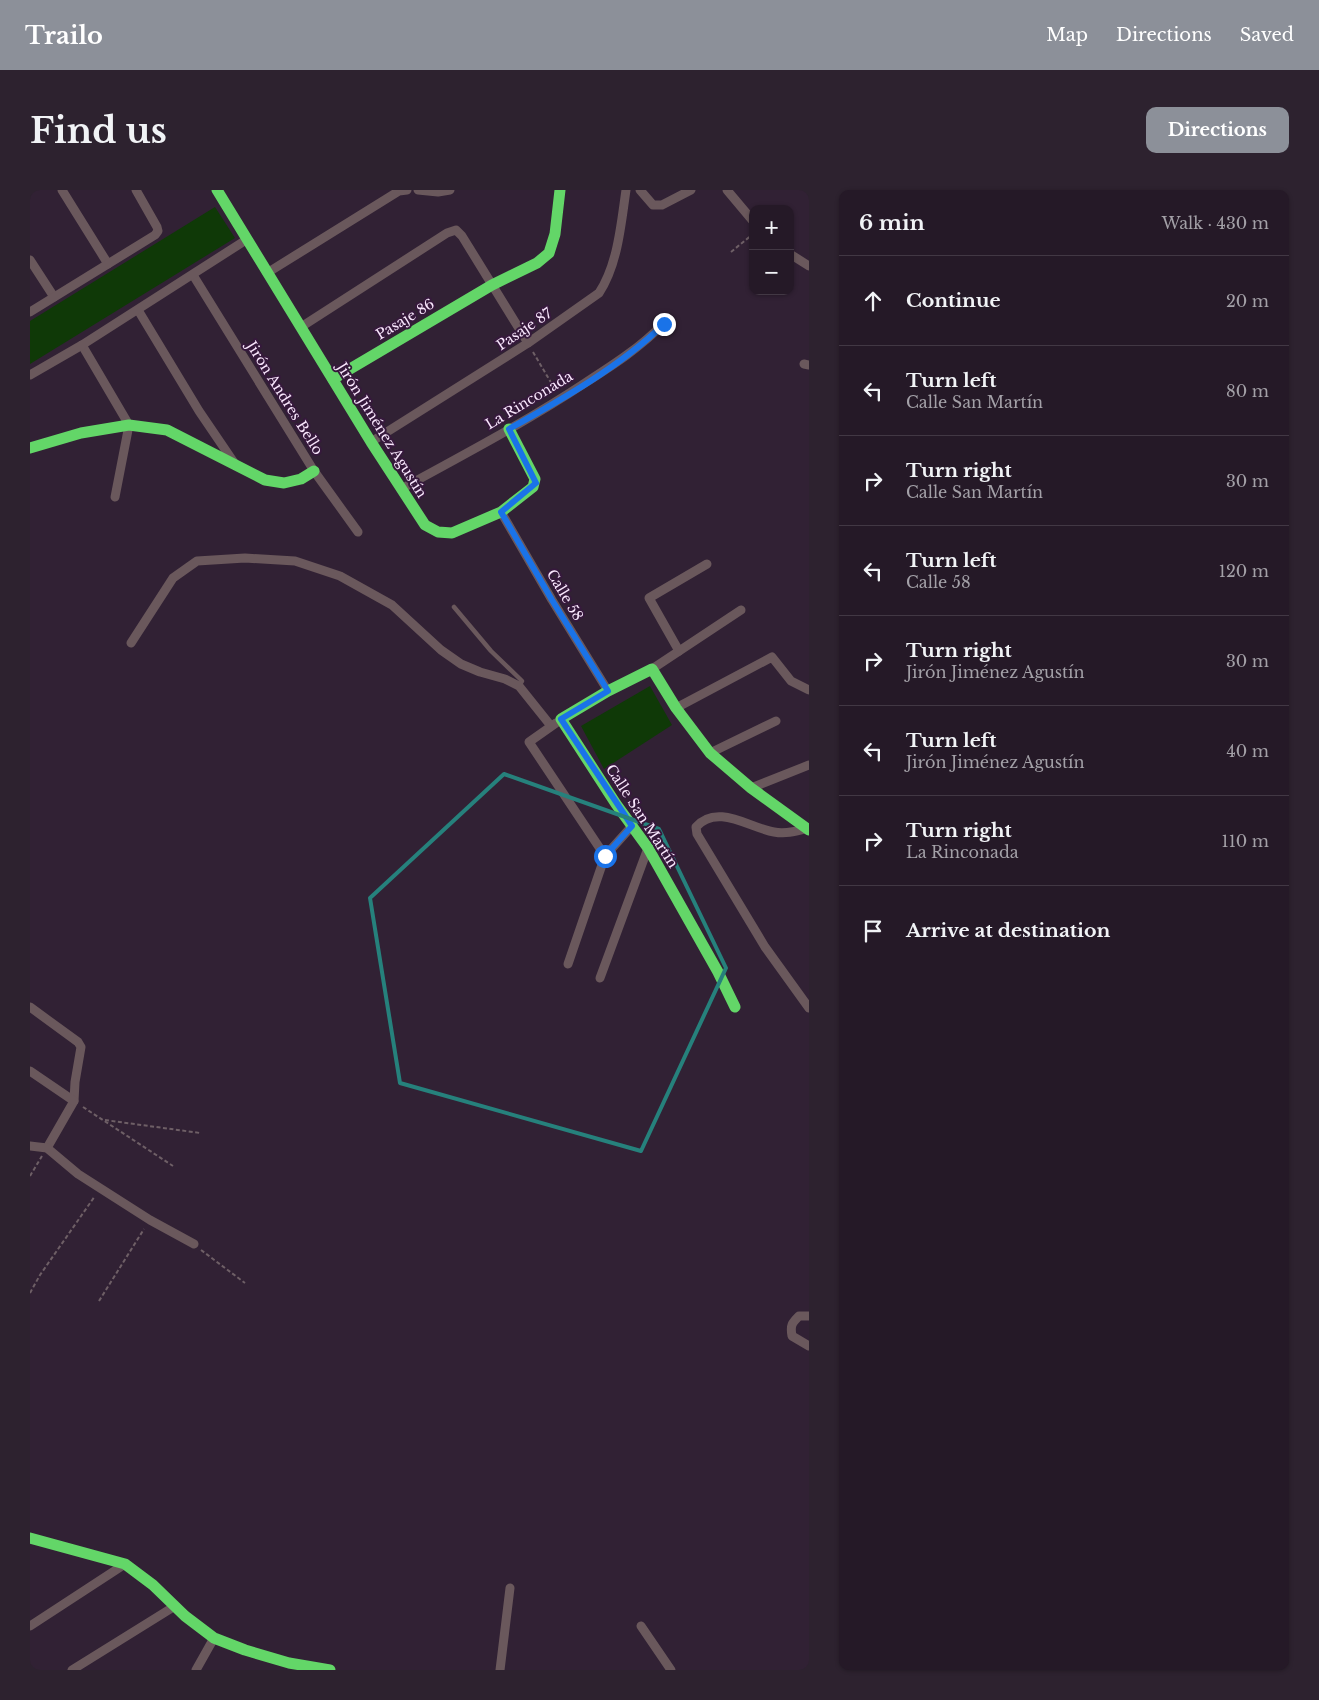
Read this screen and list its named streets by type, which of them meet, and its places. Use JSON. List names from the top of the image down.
{
  "streets": {
    "street": [
      "Pasaje 86",
      "Pasaje 87",
      "Jirón Andres Bello",
      "La Rinconada",
      "Jirón Jiménez Agustín",
      "Calle 58",
      "Calle San Martín"
    ]
  },
  "crossings": [
    ["Pasaje 86", "Jirón Jiménez Agustín"],
    ["Pasaje 87", "Jirón Jiménez Agustín"],
    ["La Rinconada", "Jirón Jiménez Agustín"],
    ["Jirón Jiménez Agustín", "Calle 58"]
  ],
  "page": {
    "header": "Trailo",
    "nav": ["Map", "Directions", "Saved"],
    "buttons": "Directions",
    "title": "Find us",
    "heading": ["6 min", "Walk · 430 m"],
    "map_buttons": ["+", "−"],
    "list": [
      ["Continue", "20 m"],
      ["Turn left", "Calle San Martín", "80 m"],
      ["Turn right", "Calle San Martín", "30 m"],
      ["Turn left", "Calle 58", "120 m"],
      ["Turn right", "Jirón Jiménez Agustín", "30 m"],
      ["Turn left", "Jirón Jiménez Agustín", "40 m"],
      ["Turn right", "La Rinconada", "110 m"],
      "Arrive at destination"
    ]
  }
}
